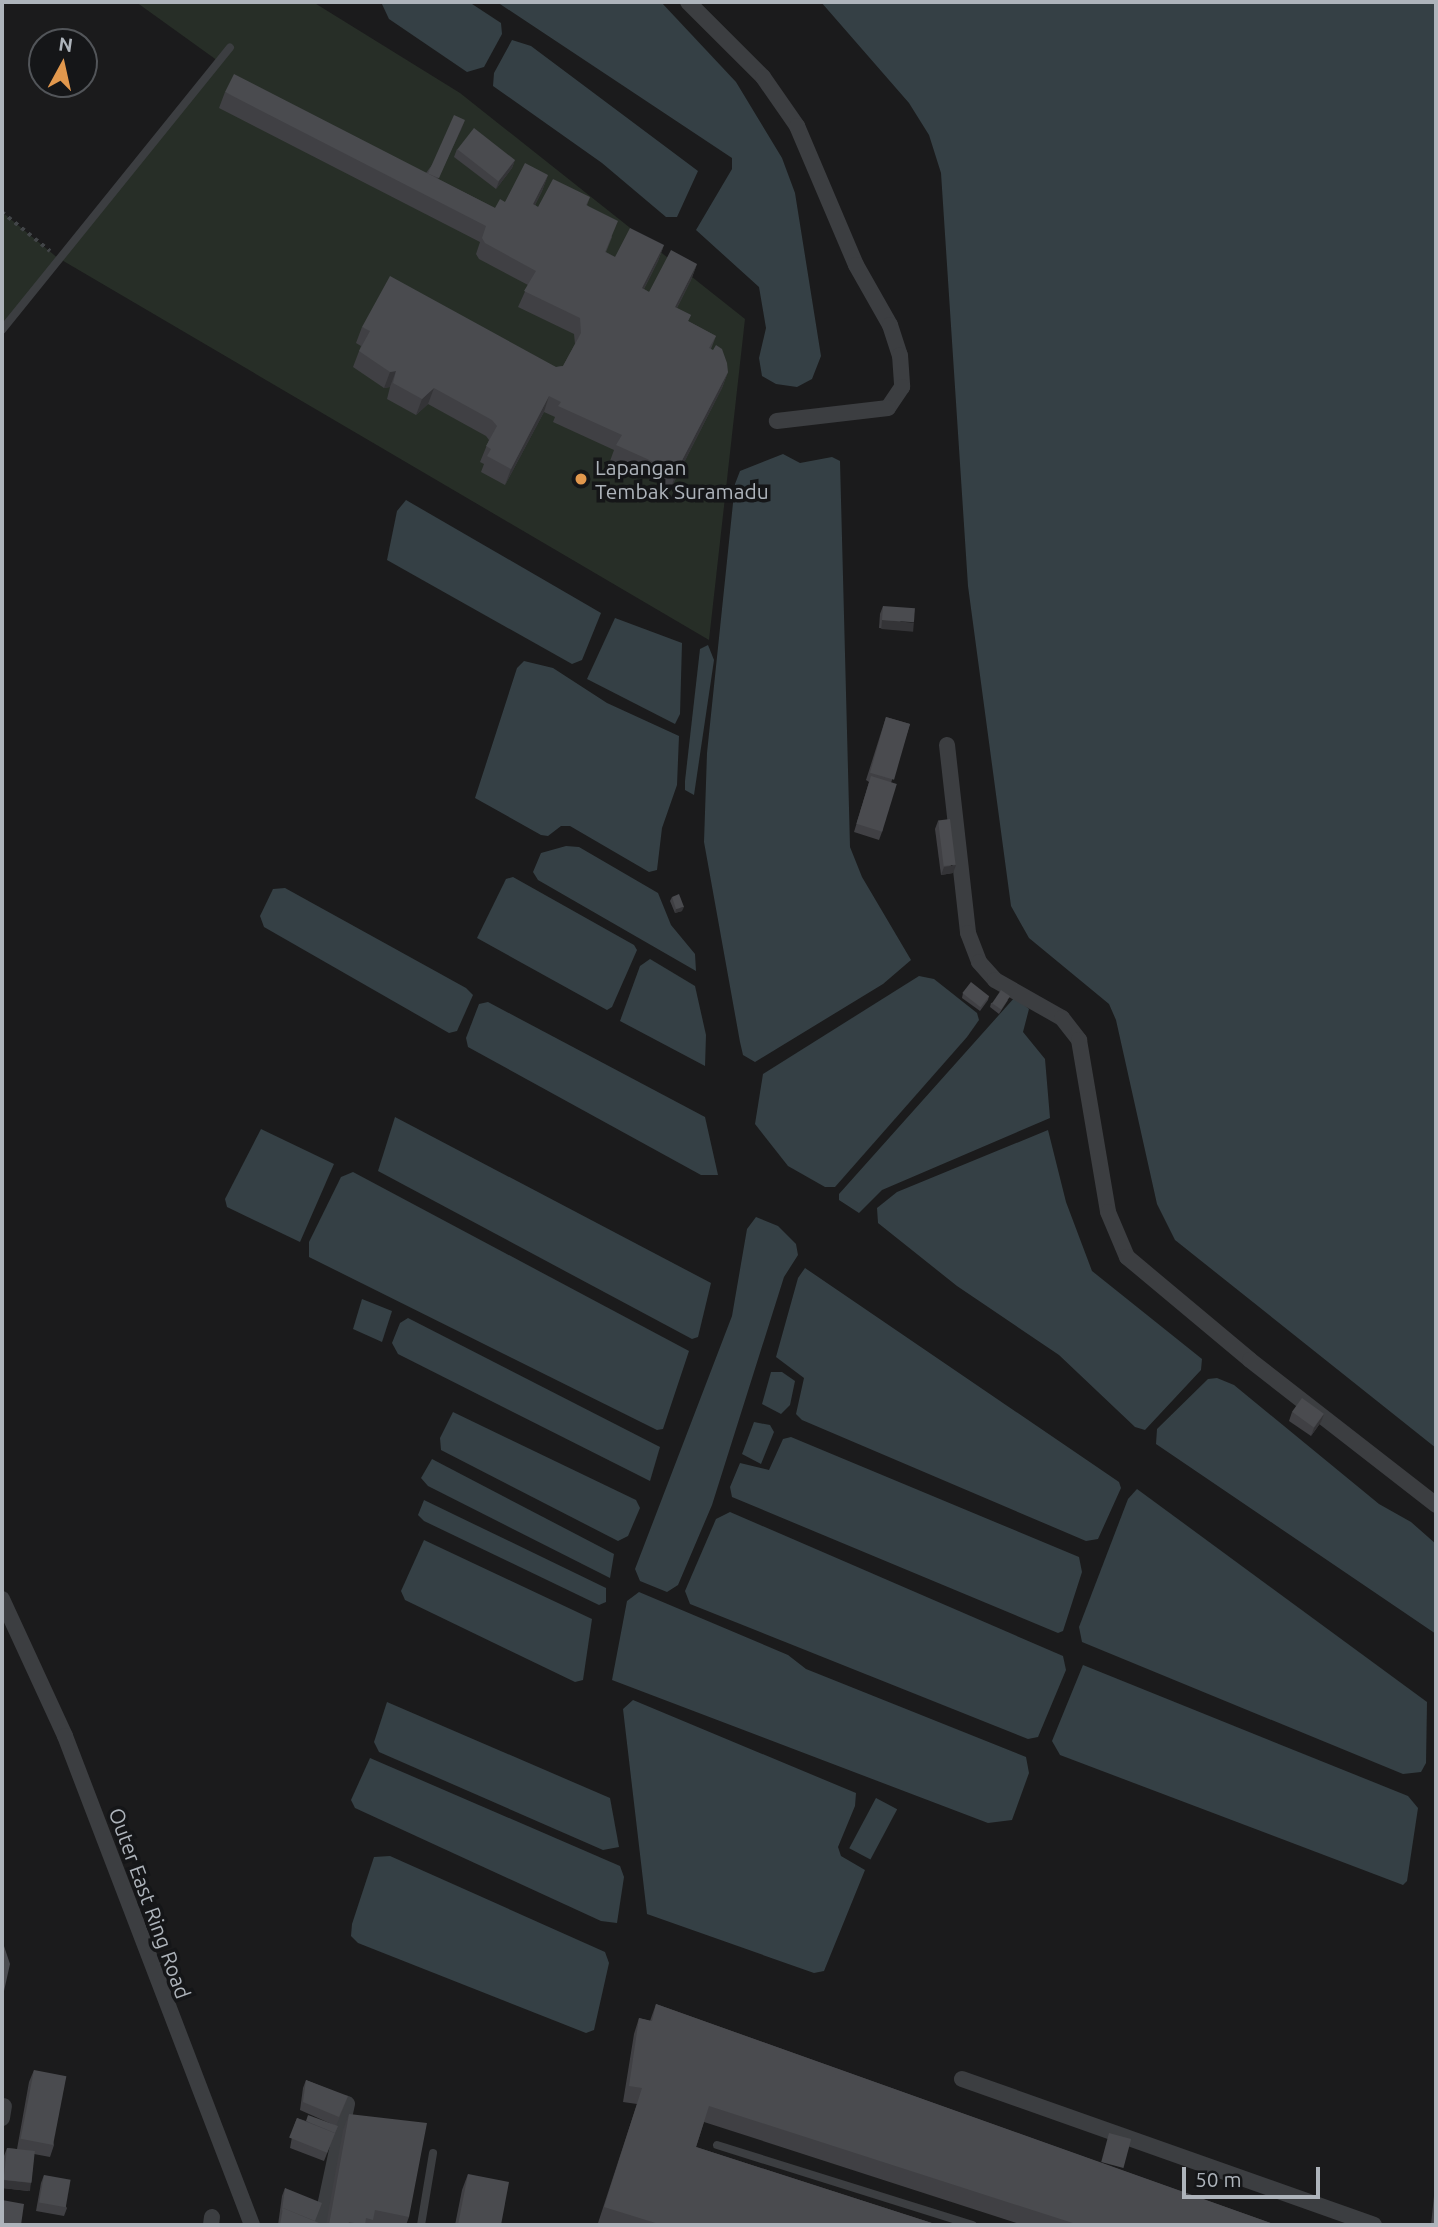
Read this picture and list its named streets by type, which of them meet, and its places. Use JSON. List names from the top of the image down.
{
  "streets": {
    "street": ["Outer East Ring Road"]
  },
  "places": ["Lapangan Tembak Suramadu"],
  "scale_bar": "50 m",
  "north": "top"
}
